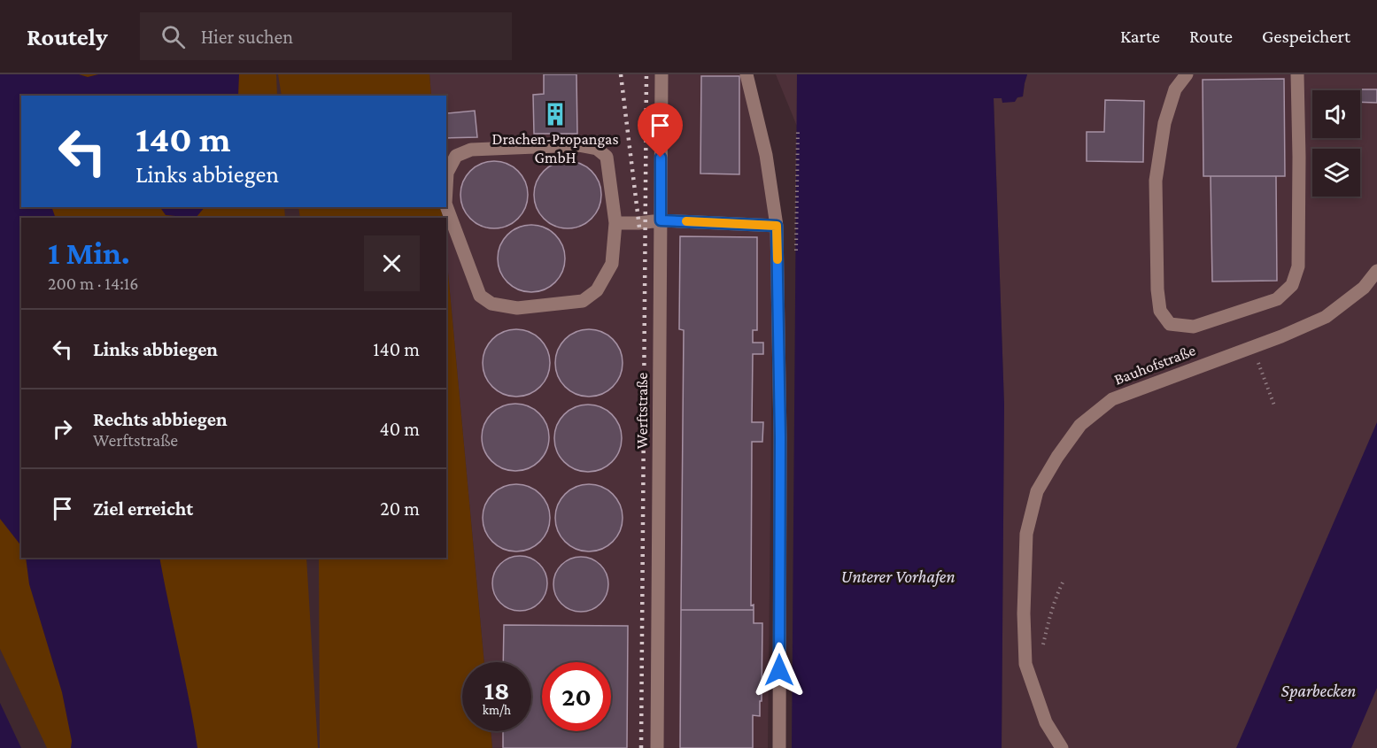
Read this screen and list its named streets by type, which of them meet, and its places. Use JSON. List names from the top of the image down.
{
  "streets": {
    "street": ["Bauhofstraße", "Werftstraße"]
  },
  "water": ["Unterer Vorhafen", "Sparbecken"],
  "places": {
    "building": ["Drachen-Propangas GmbH"]
  },
  "page": {
    "header": "Routely",
    "search": "Hier suchen",
    "nav": ["Karte", "Route", "Gespeichert"],
    "turn": ["140 m", "Links abbiegen"],
    "heading": ["1 Min.", "200 m · 14:16"],
    "list": [
      {
        "name": "Links abbiegen",
        "value": "140 m"
      },
      {
        "name": "Rechts abbiegen",
        "note": "Werftstraße",
        "value": "40 m"
      },
      {
        "name": "Ziel erreicht",
        "value": "20 m"
      }
    ],
    "speed": "18 km/h",
    "limit": "20"
  }
}
